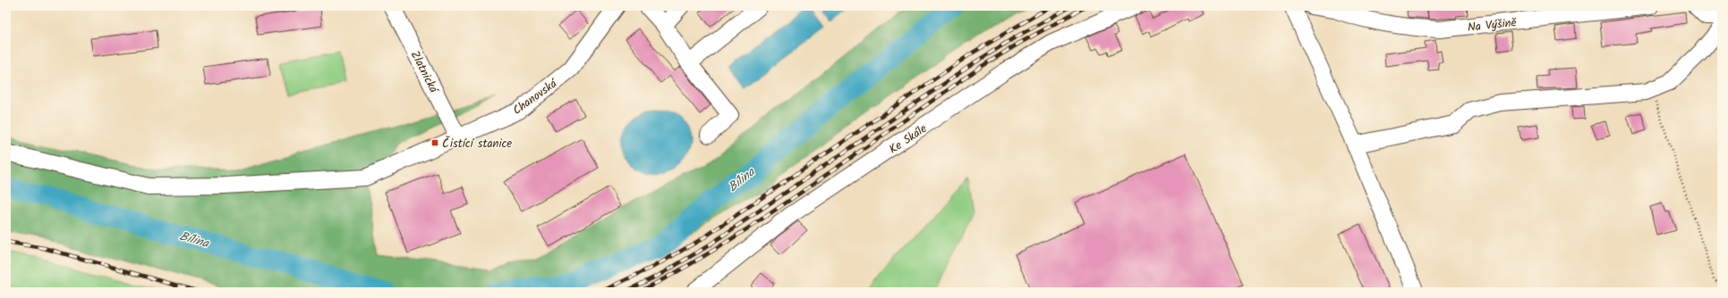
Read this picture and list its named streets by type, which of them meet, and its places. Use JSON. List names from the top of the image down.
{
  "streets": {
    "street": [
      "Na Výšině",
      "Zlatnická",
      "Chanovská",
      "Ke Skále"
    ]
  },
  "crossings": [
    ["Zlatnická", "Chanovská"]
  ],
  "water": ["Bílina"],
  "places": {
    "transit": ["Čistící stanice"]
  }
}
